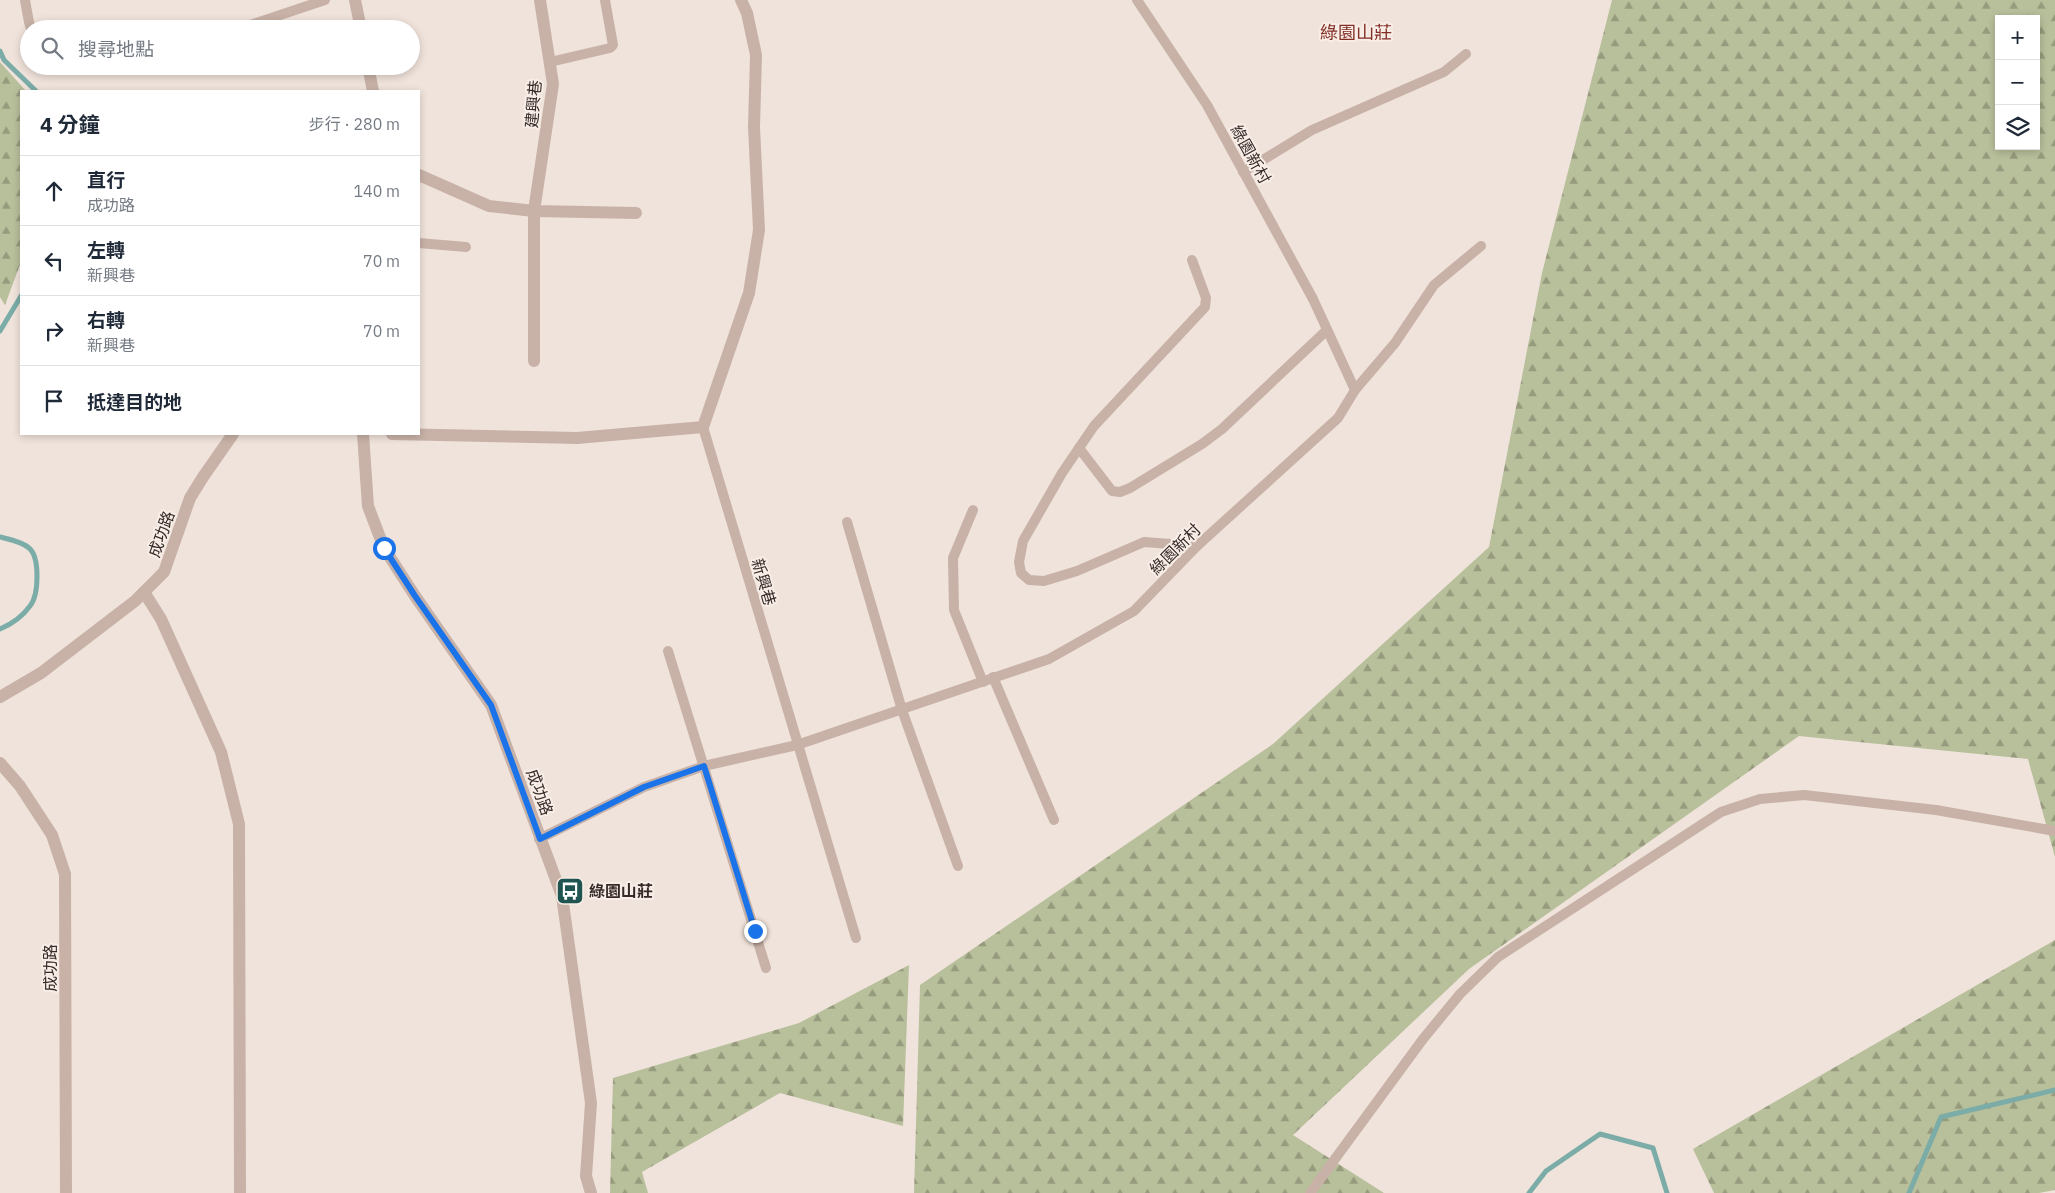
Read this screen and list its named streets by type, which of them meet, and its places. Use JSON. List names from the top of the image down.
{
  "streets": {
    "street": ["建興巷", "成功路"],
    "lane": ["綠園新村", "新興巷"]
  },
  "districts": ["綠園山莊"],
  "places": {
    "bus stop": ["綠園山莊"]
  },
  "page": {
    "map_buttons": ["+", "−"],
    "search": "搜尋地點",
    "heading": ["4 分鐘", "步行 · 280 m"],
    "list": [
      ["直行", "成功路", "140 m"],
      ["左轉", "新興巷", "70 m"],
      ["右轉", "新興巷", "70 m"],
      "抵達目的地"
    ]
  }
}
